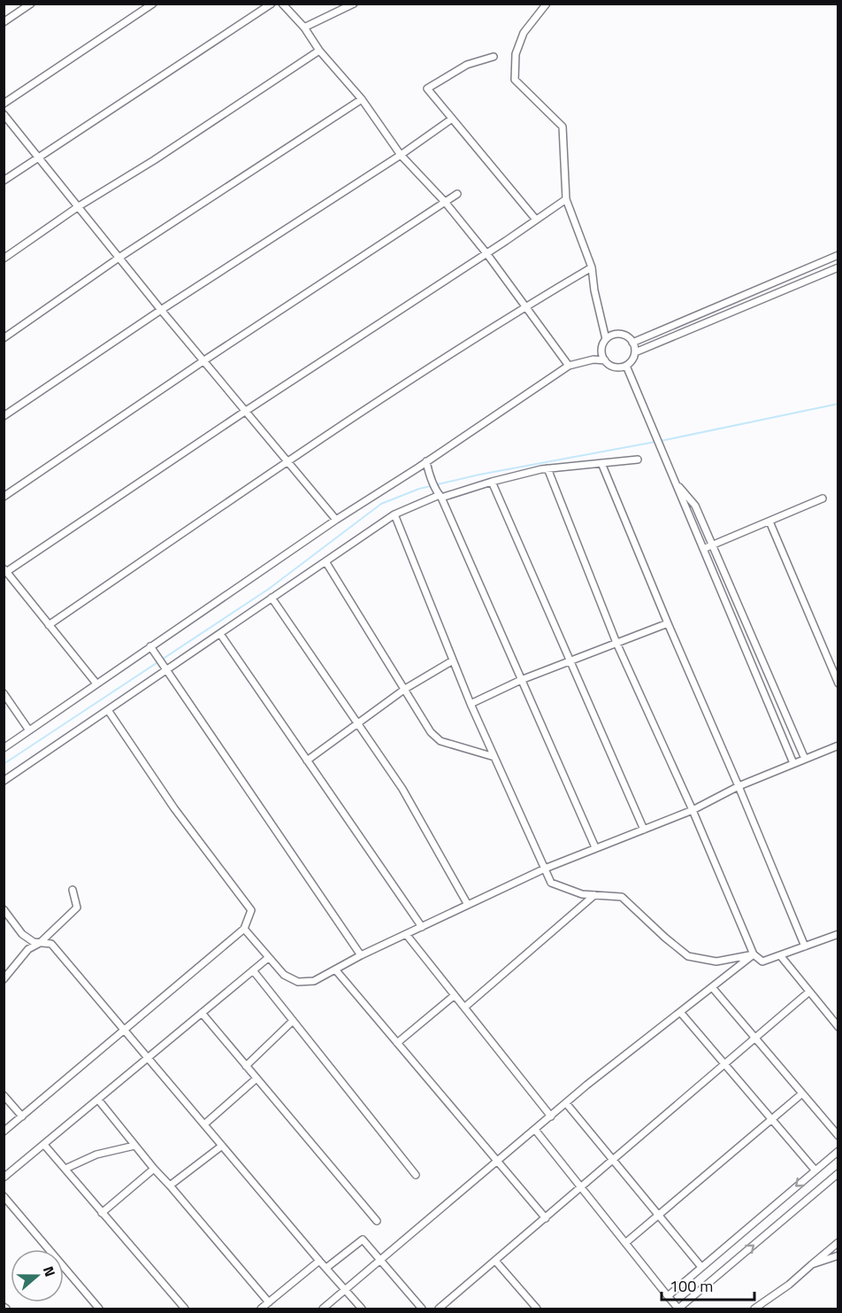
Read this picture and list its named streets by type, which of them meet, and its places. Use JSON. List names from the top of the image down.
{
  "scale_bar": "100 m",
  "north": "right"
}
